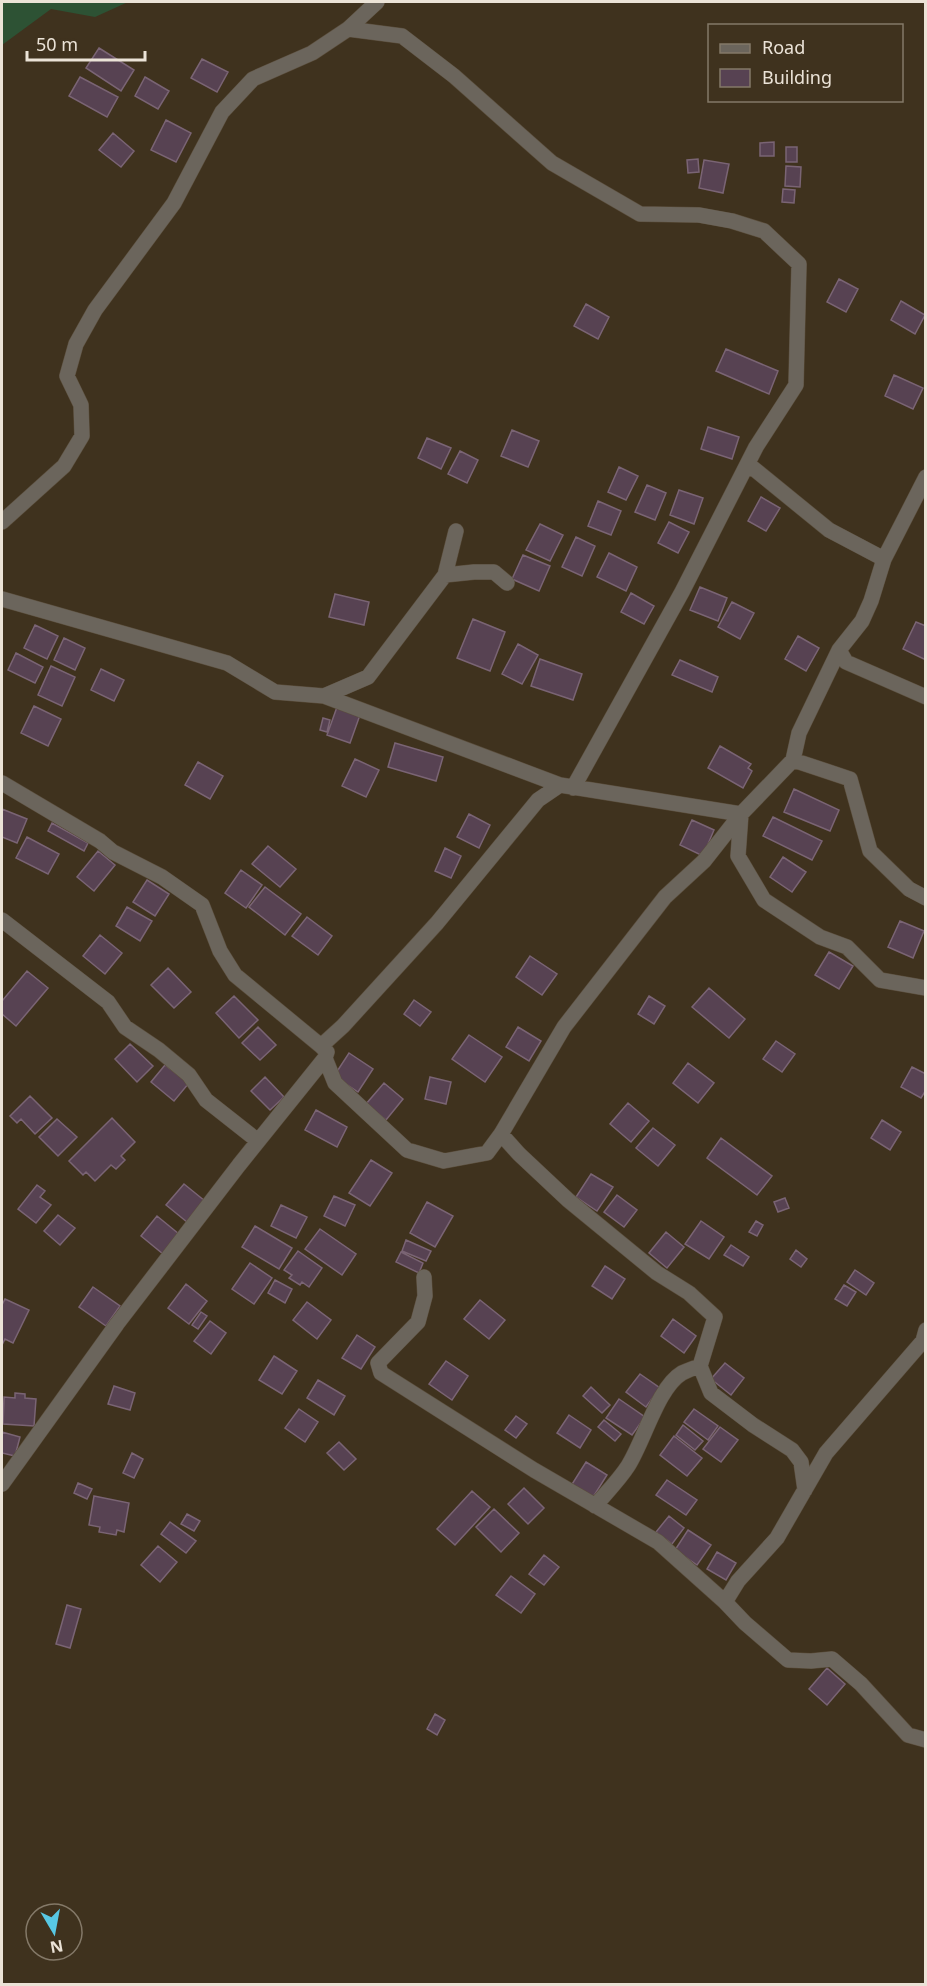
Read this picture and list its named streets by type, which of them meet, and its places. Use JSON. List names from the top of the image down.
{
  "legend": ["Road", "Building"],
  "scale_bar": "50 m",
  "north": "bottom"
}
